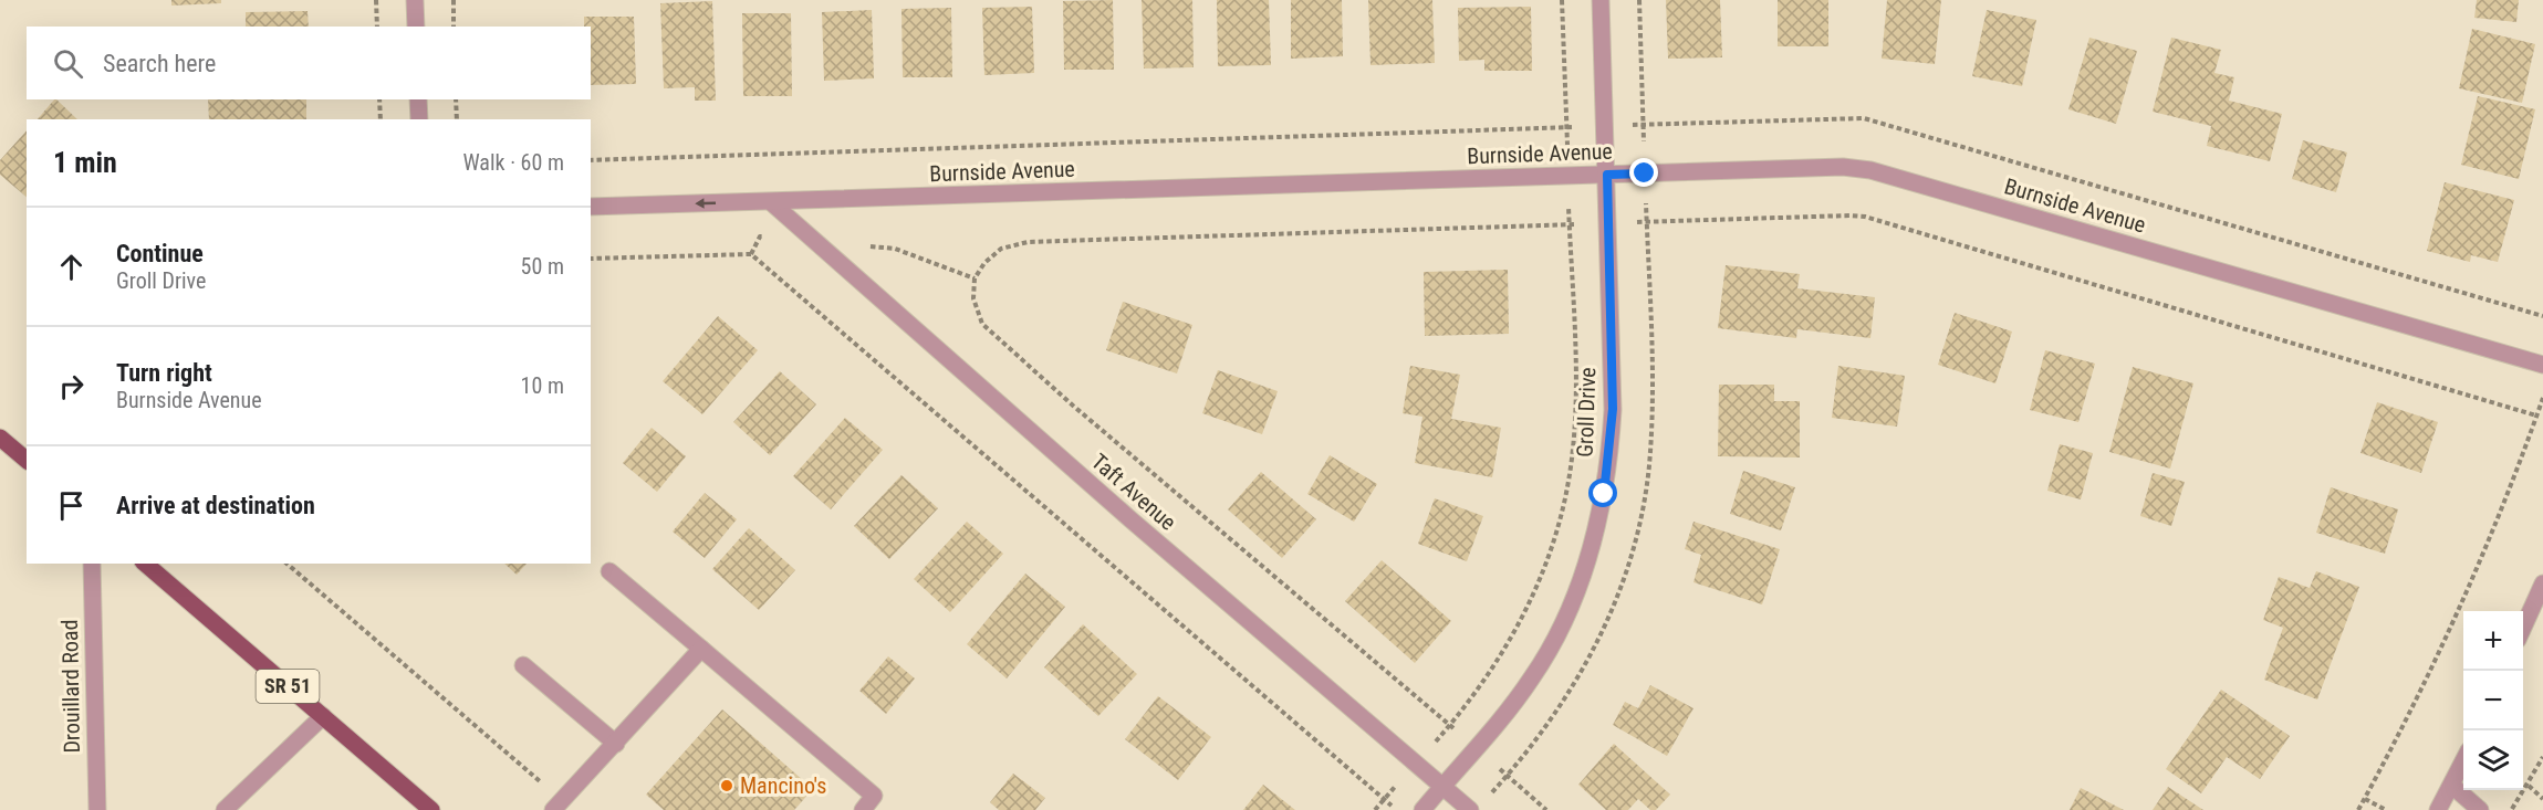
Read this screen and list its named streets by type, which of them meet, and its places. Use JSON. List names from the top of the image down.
{
  "streets": {
    "main road": ["SR 51"],
    "street": [
      "Burnside Avenue",
      "Groll Drive",
      "Taft Avenue",
      "Drouillard Road"
    ]
  },
  "crossings": [
    ["Burnside Avenue", "Groll Drive"],
    ["Burnside Avenue", "Taft Avenue"],
    ["Groll Drive", "Taft Avenue"]
  ],
  "places": ["Mancino's"],
  "page": {
    "search": "Search here",
    "heading": ["1 min", "Walk · 60 m"],
    "list": [
      ["Continue", "Groll Drive", "50 m"],
      ["Turn right", "Burnside Avenue", "10 m"],
      "Arrive at destination"
    ],
    "map_buttons": ["+", "−"]
  }
}
